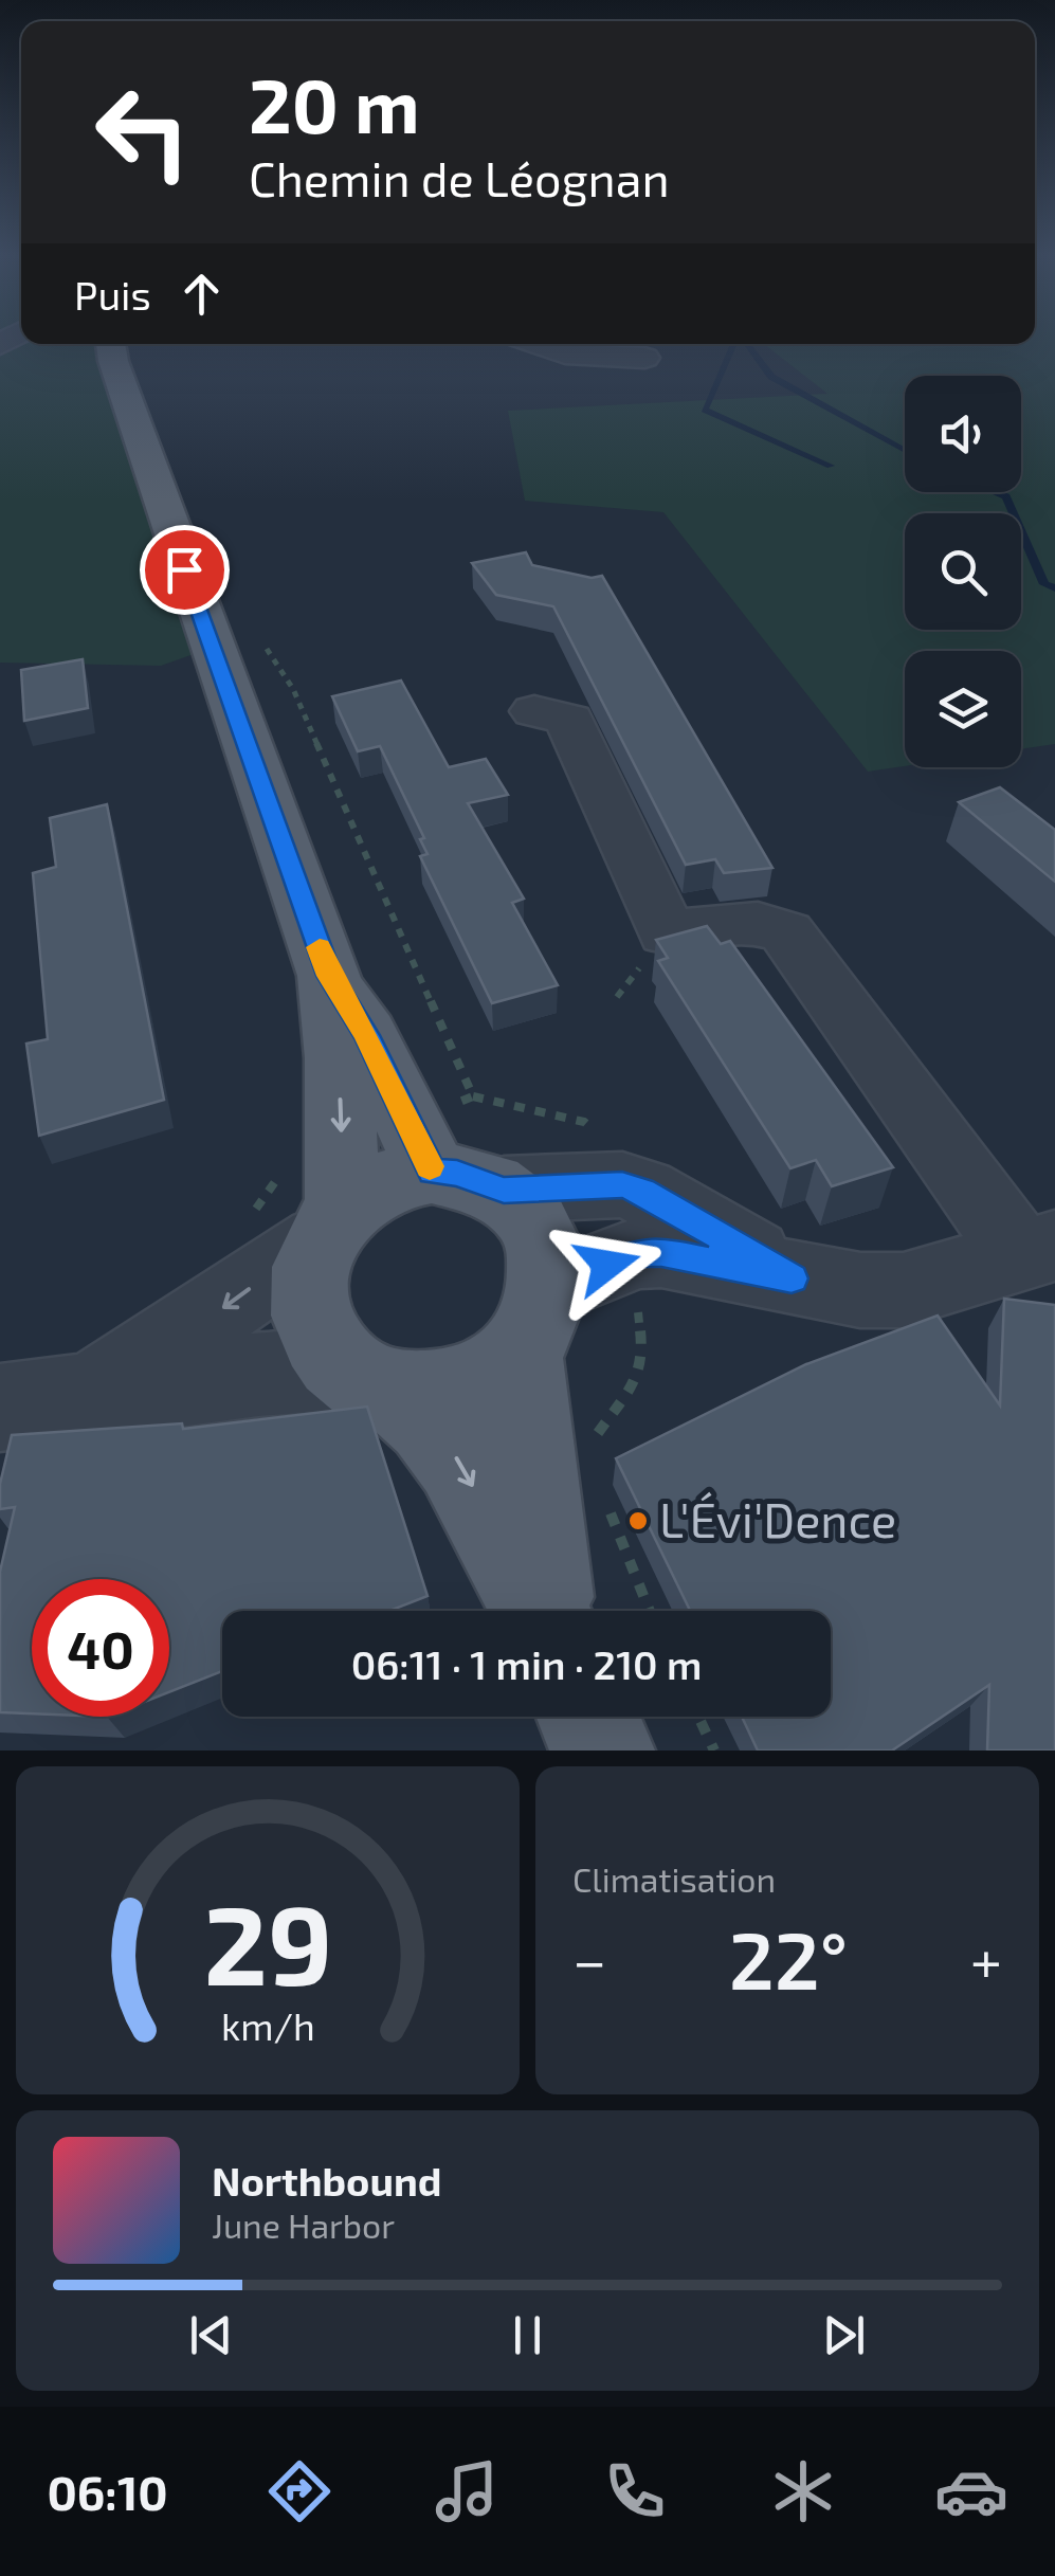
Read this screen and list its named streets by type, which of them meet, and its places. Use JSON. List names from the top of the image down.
{
  "places": ["L'Évi'Dence"],
  "page": {
    "turn": ["20 m", "Chemin de Léognan"],
    "then": "Puis",
    "limit": "40",
    "trip": "06:11 · 1 min · 210 m",
    "tile": "Climatisation",
    "heat": ["−", "22°", "+"],
    "song": ["Northbound", "June Harbor"],
    "tabs": "06:10",
    "gauge": ["29", "km/h"]
  }
}
